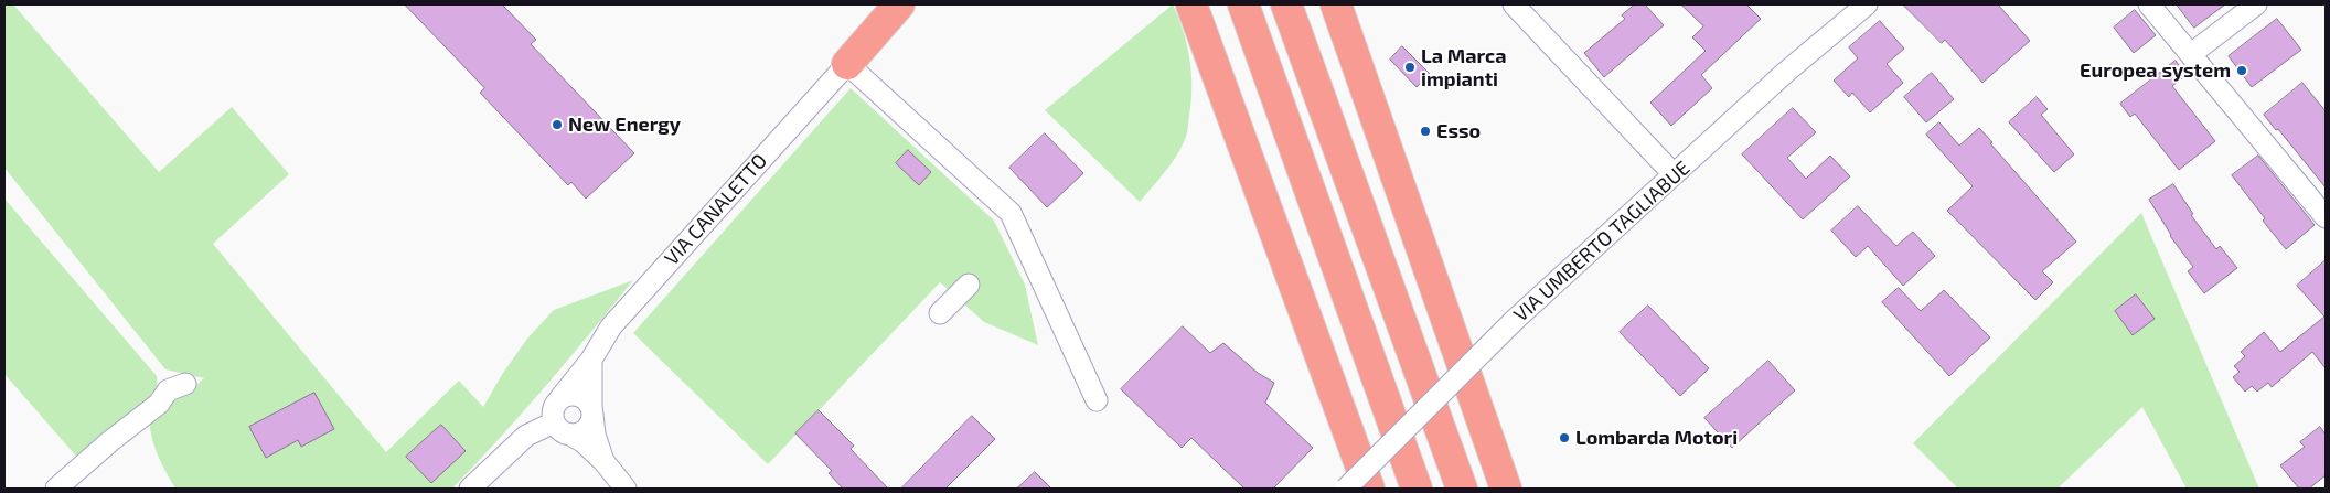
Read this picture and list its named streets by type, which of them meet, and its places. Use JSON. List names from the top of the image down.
{
  "streets": {
    "street": ["VIA CANALETTO", "VIA UMBERTO TAGLIABUE"]
  },
  "places": [
    "La Marca impianti",
    "Europea system",
    "New Energy",
    "Esso",
    "Lombarda Motori"
  ]
}
